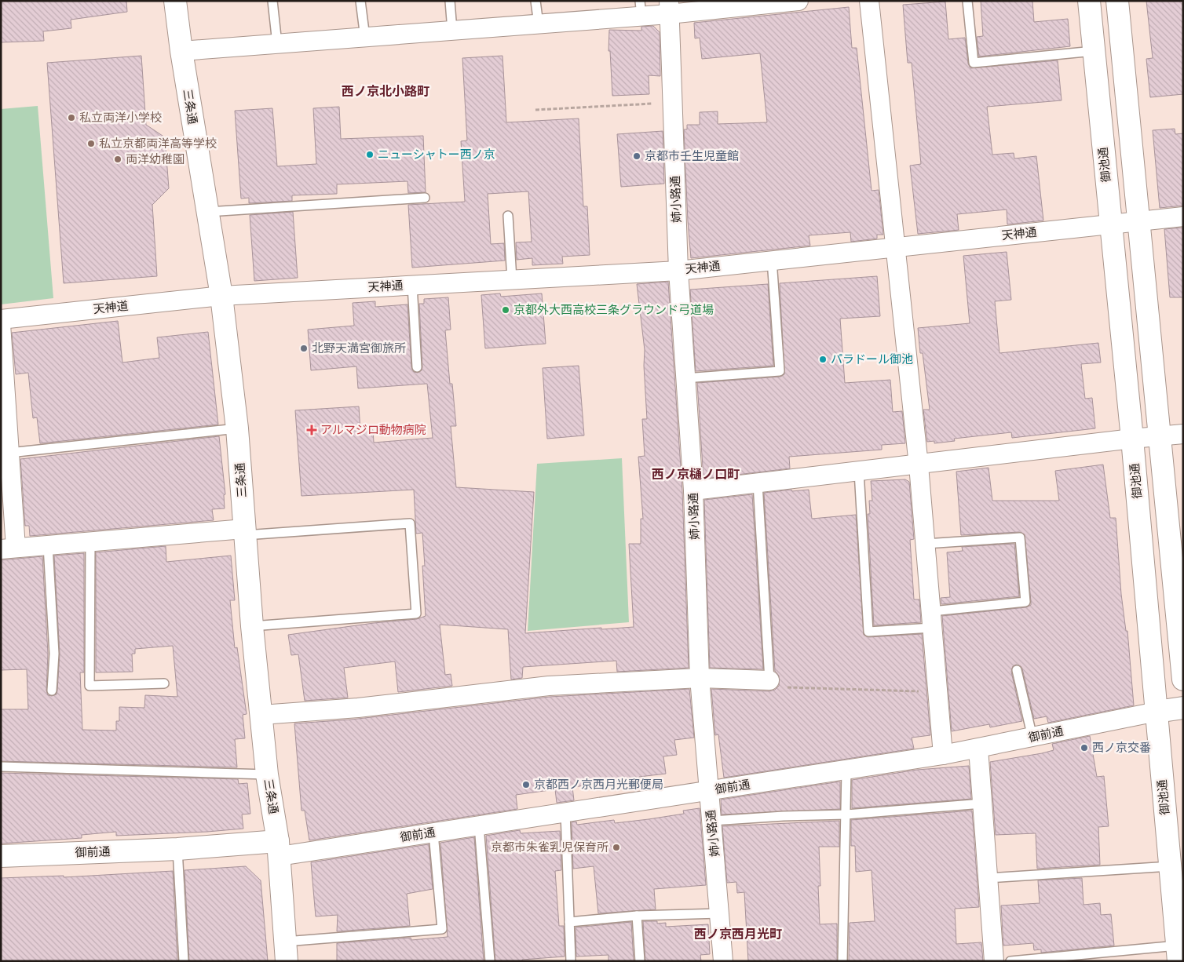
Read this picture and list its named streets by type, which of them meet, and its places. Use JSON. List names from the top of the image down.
{
  "streets": {
    "street": [
      "三条通",
      "御池通",
      "姉小路通",
      "天神通",
      "天神道",
      "御前通"
    ]
  },
  "crossings": [
    ["三条通", "天神通"],
    ["三条通", "天神道"],
    ["三条通", "御前通"],
    ["御池通", "天神通"],
    ["御池通", "御前通"],
    ["姉小路通", "天神通"],
    ["姉小路通", "御前通"],
    ["天神通", "天神道"]
  ],
  "districts": ["西ノ京北小路町", "西ノ京樋ノ口町", "西ノ京西月光町"],
  "places": {
    "other": [
      "私立両洋小学校",
      "私立京都両洋高等学校",
      "ニューシャトー西ノ京",
      "京都市壬生児童館",
      "両洋幼稚園",
      "京都外大西高校三条グラウンド弓道場",
      "北野天満宮御旅所",
      "パラドール御池",
      "西ノ京交番",
      "京都西ノ京西月光郵便局",
      "京都市朱雀乳児保育所"
    ],
    "health": ["アルマジロ動物病院"]
  }
}
